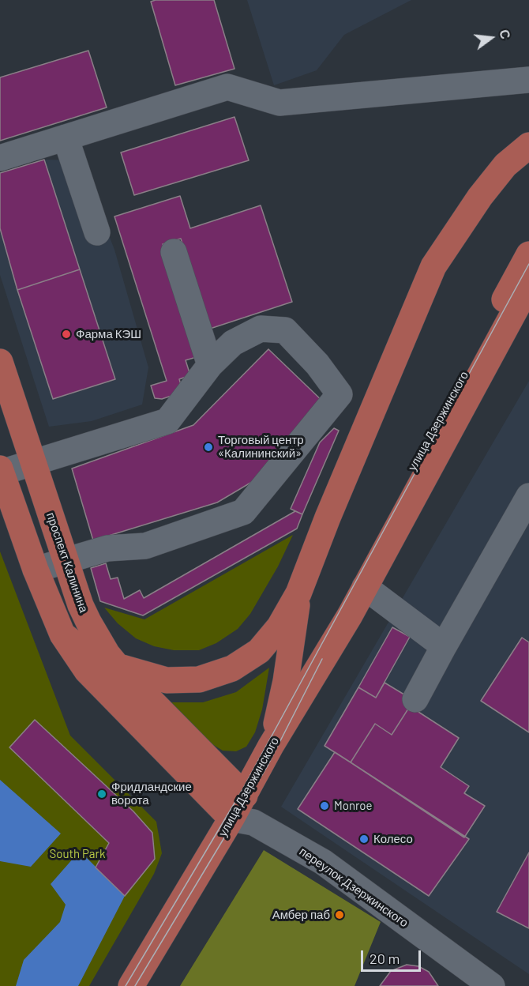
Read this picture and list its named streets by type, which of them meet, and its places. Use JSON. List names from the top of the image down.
{
  "streets": {
    "main road": ["улица Дзержинского", "проспект Калинина"],
    "lane": ["переулок Дзержинского"]
  },
  "crossings": [
    ["улица Дзержинского", "проспект Калинина"],
    ["улица Дзержинского", "переулок Дзержинского"]
  ],
  "parks": ["South Park"],
  "places": [
    "Фарма КЭШ",
    "Торговый центр «Калининский»",
    "Фридландские ворота",
    "Monroe",
    "Колесо",
    "Амбер паб"
  ],
  "scale_bar": "20 m",
  "north": "right"
}
